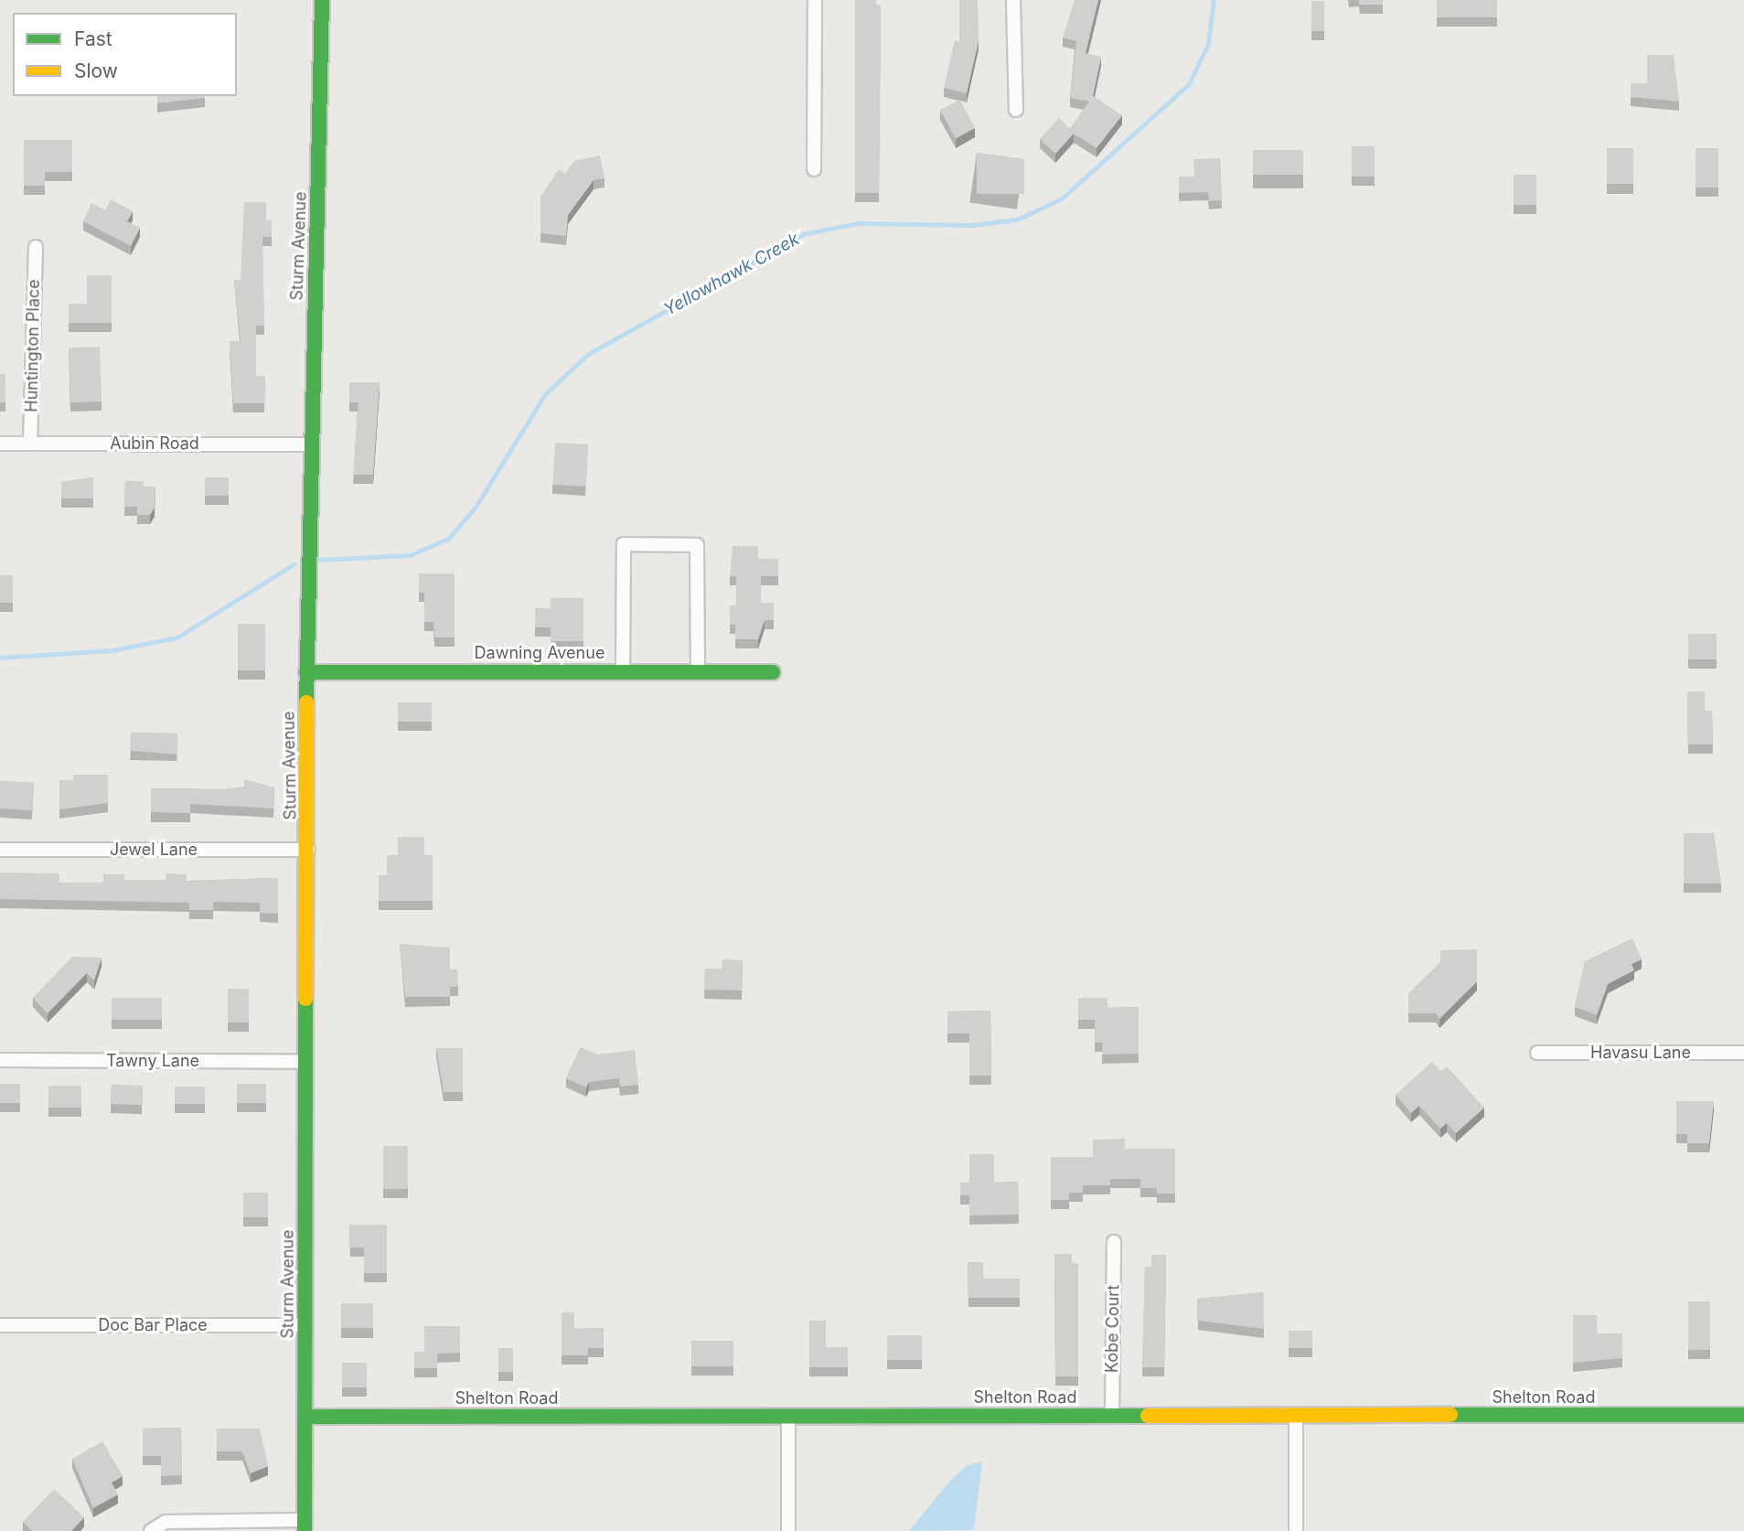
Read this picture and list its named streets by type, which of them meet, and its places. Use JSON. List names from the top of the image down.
{
  "streets": {
    "street": [
      "Sturm Avenue",
      "Huntington Place",
      "Aubin Road",
      "Dawning Avenue",
      "Jewel Lane",
      "Havasu Lane",
      "Tawny Lane",
      "Doc Bar Place",
      "Kobe Court",
      "Shelton Road"
    ]
  },
  "crossings": [
    ["Sturm Avenue", "Aubin Road"],
    ["Sturm Avenue", "Dawning Avenue"],
    ["Sturm Avenue", "Jewel Lane"],
    ["Sturm Avenue", "Tawny Lane"],
    ["Sturm Avenue", "Doc Bar Place"],
    ["Sturm Avenue", "Shelton Road"],
    ["Huntington Place", "Aubin Road"],
    ["Kobe Court", "Shelton Road"]
  ],
  "water": ["Yellowhawk Creek"],
  "legend": ["Fast", "Slow"]
}
